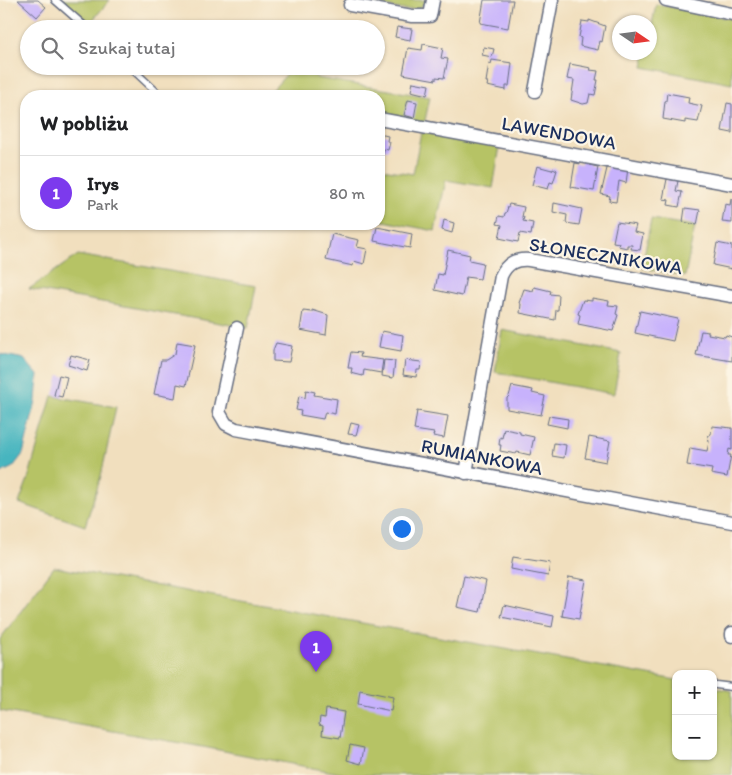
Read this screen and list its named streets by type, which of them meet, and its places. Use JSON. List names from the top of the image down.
{
  "streets": {
    "street": ["LAWENDOWA", "SŁONECZNIKOWA", "RUMIANKOWA"]
  },
  "crossings": [
    ["SŁONECZNIKOWA", "RUMIANKOWA"]
  ],
  "north": "right",
  "page": {
    "search": "Szukaj tutaj",
    "heading": "W pobliżu",
    "list": [
      {
        "mark": "1",
        "name": "Irys",
        "note": "Park",
        "value": "80 m"
      }
    ],
    "pins": "1",
    "map_buttons": ["+", "−"]
  }
}
